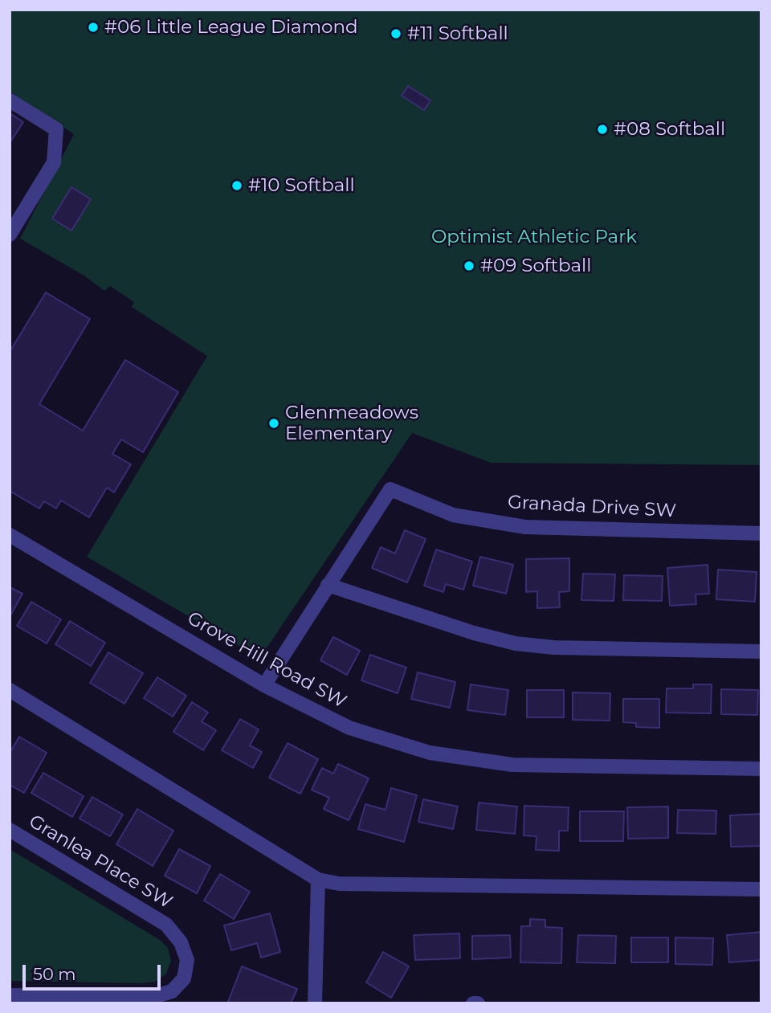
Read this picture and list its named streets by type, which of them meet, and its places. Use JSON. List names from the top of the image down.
{
  "streets": {
    "street": ["Granada Drive SW", "Grove Hill Road SW", "Granlea Place SW"]
  },
  "crossings": [
    ["Granada Drive SW", "Grove Hill Road SW"]
  ],
  "parks": ["Optimist Athletic Park"],
  "places": [
    "#06 Little League Diamond",
    "#11 Softball",
    "#08 Softball",
    "#10 Softball",
    "#09 Softball",
    "Glenmeadows Elementary"
  ],
  "scale_bar": "50 m"
}
